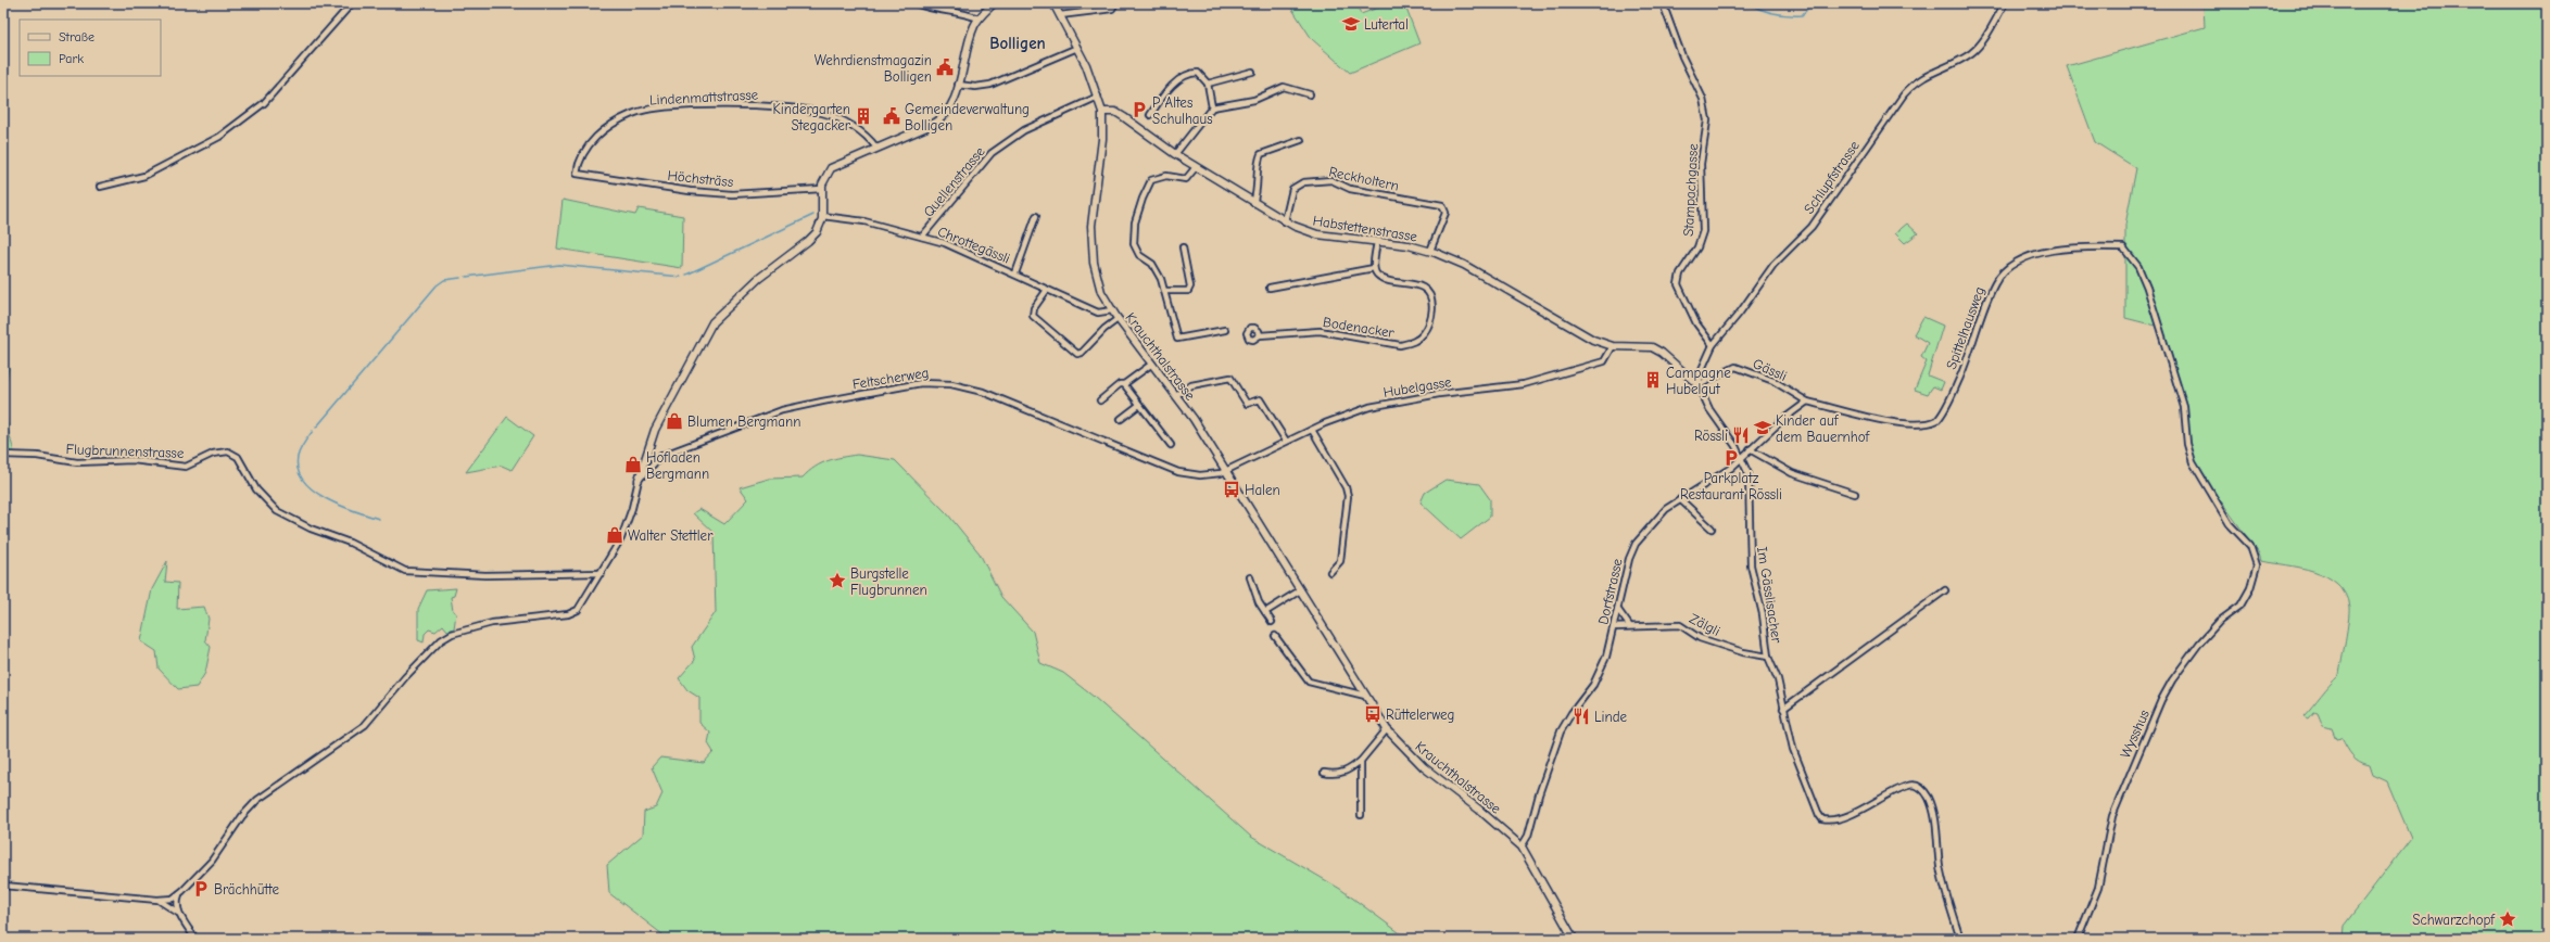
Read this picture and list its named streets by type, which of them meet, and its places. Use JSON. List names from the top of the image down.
{
  "streets": {
    "street": [
      "Lindenmattstrasse",
      "Schlupfstrasse",
      "Höchsträss",
      "Reckholtern",
      "Quellenstrasse",
      "Stampachgasse",
      "Habstettenstrasse",
      "Chrottegässli",
      "Bodenacker",
      "Spittelhausweg",
      "Krauchthalstrasse",
      "Gässli",
      "Feltscherweg",
      "Hubelgasse",
      "Flugbrunnenstrasse",
      "Dorfstrasse",
      "Im Gässlisacher",
      "Zälgli",
      "Wysshus"
    ]
  },
  "crossings": [
    ["Lindenmattstrasse", "Höchsträss"],
    ["Schlupfstrasse", "Stampachgasse"],
    ["Schlupfstrasse", "Habstettenstrasse"],
    ["Schlupfstrasse", "Gässli"],
    ["Reckholtern", "Habstettenstrasse"],
    ["Quellenstrasse", "Chrottegässli"],
    ["Quellenstrasse", "Krauchthalstrasse"],
    ["Habstettenstrasse", "Krauchthalstrasse"],
    ["Habstettenstrasse", "Gässli"],
    ["Habstettenstrasse", "Hubelgasse"],
    ["Chrottegässli", "Krauchthalstrasse"],
    ["Spittelhausweg", "Gässli"],
    ["Spittelhausweg", "Wysshus"],
    ["Krauchthalstrasse", "Feltscherweg"],
    ["Krauchthalstrasse", "Hubelgasse"],
    ["Krauchthalstrasse", "Dorfstrasse"],
    ["Feltscherweg", "Hubelgasse"],
    ["Dorfstrasse", "Im Gässlisacher"],
    ["Dorfstrasse", "Zälgli"],
    ["Im Gässlisacher", "Zälgli"]
  ],
  "districts": ["Bolligen"],
  "places": {
    "school or university": ["Lutertal", "Kinder auf dem Bauernhof"],
    "public building": ["Wehrdienstmagazin Bolligen", "Gemeindeverwaltung Bolligen"],
    "parking": ["P Altes Schulhaus", "Parkplatz Restaurant Rössli", "Brächhütte"],
    "building": ["Kindergarten Stegacker", "Campagne Hubelgut"],
    "shop": ["Blumen Bergmann", "Hofladen Bergmann", "Walter Stettler"],
    "restaurant": ["Rössli", "Linde"],
    "bus stop": ["Halen", "Rüttelerweg"],
    "place": ["Burgstelle Flugbrunnen", "Schwarzchopf"]
  },
  "legend": ["Straße", "Park"]
}
